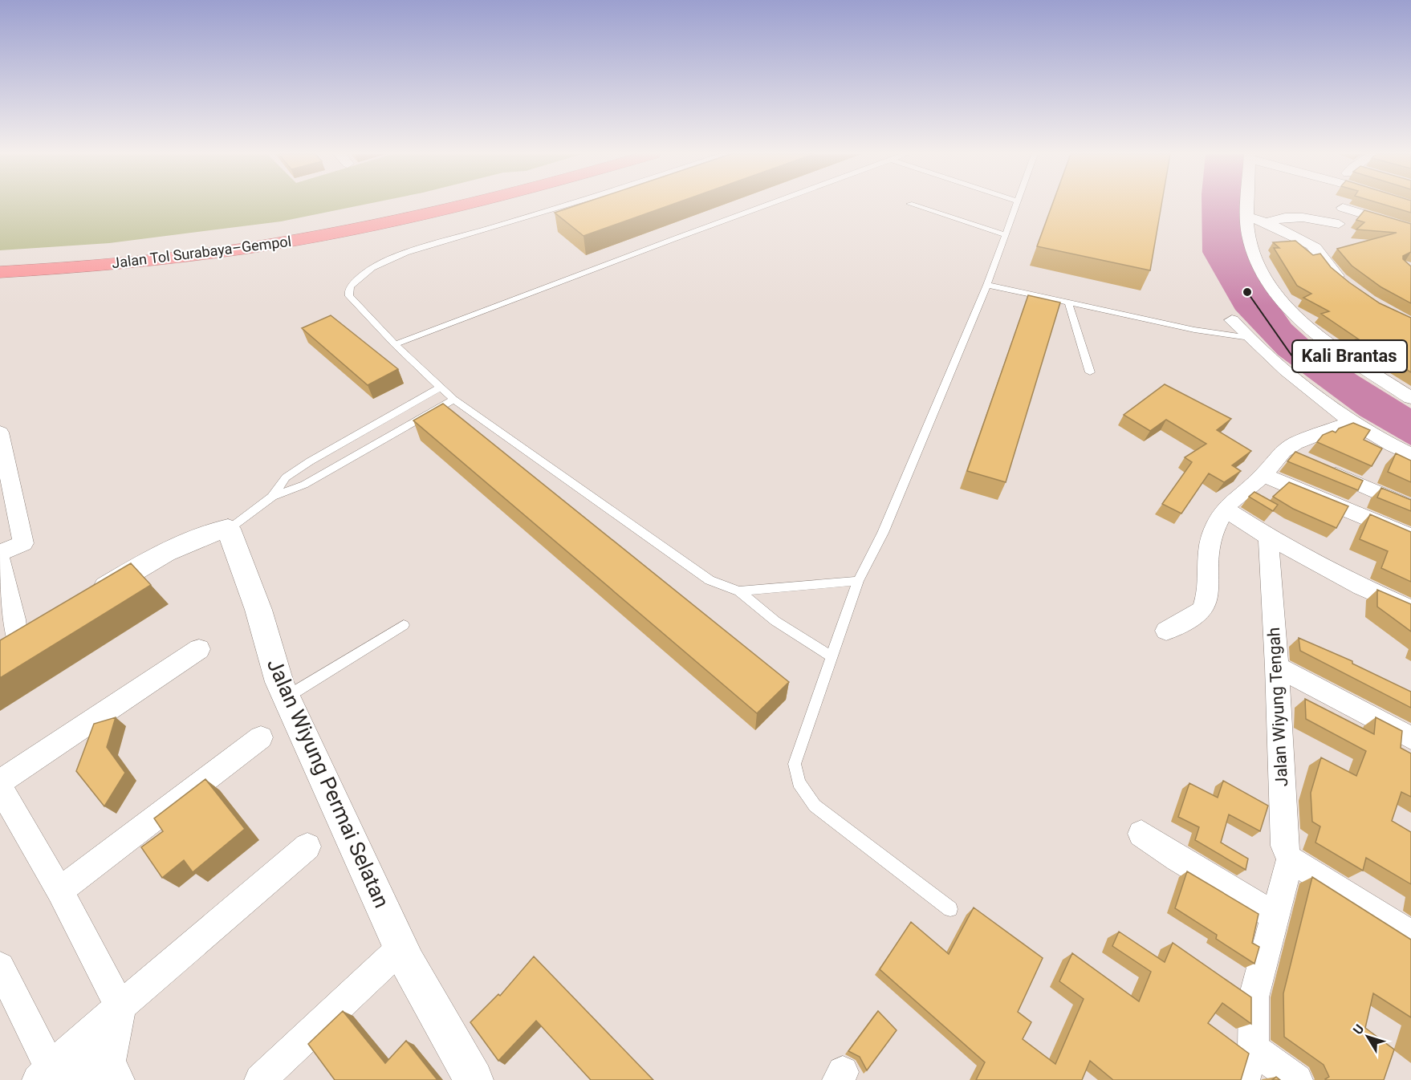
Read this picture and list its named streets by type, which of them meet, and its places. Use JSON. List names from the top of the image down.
{
  "streets": {
    "highway": ["Jalan Tol Surabaya–Gempol"],
    "street": ["Jalan Wiyung Tengah", "Jalan Wiyung Permai Selatan"]
  },
  "places": ["Kali Brantas"],
  "north": "top left"
}
